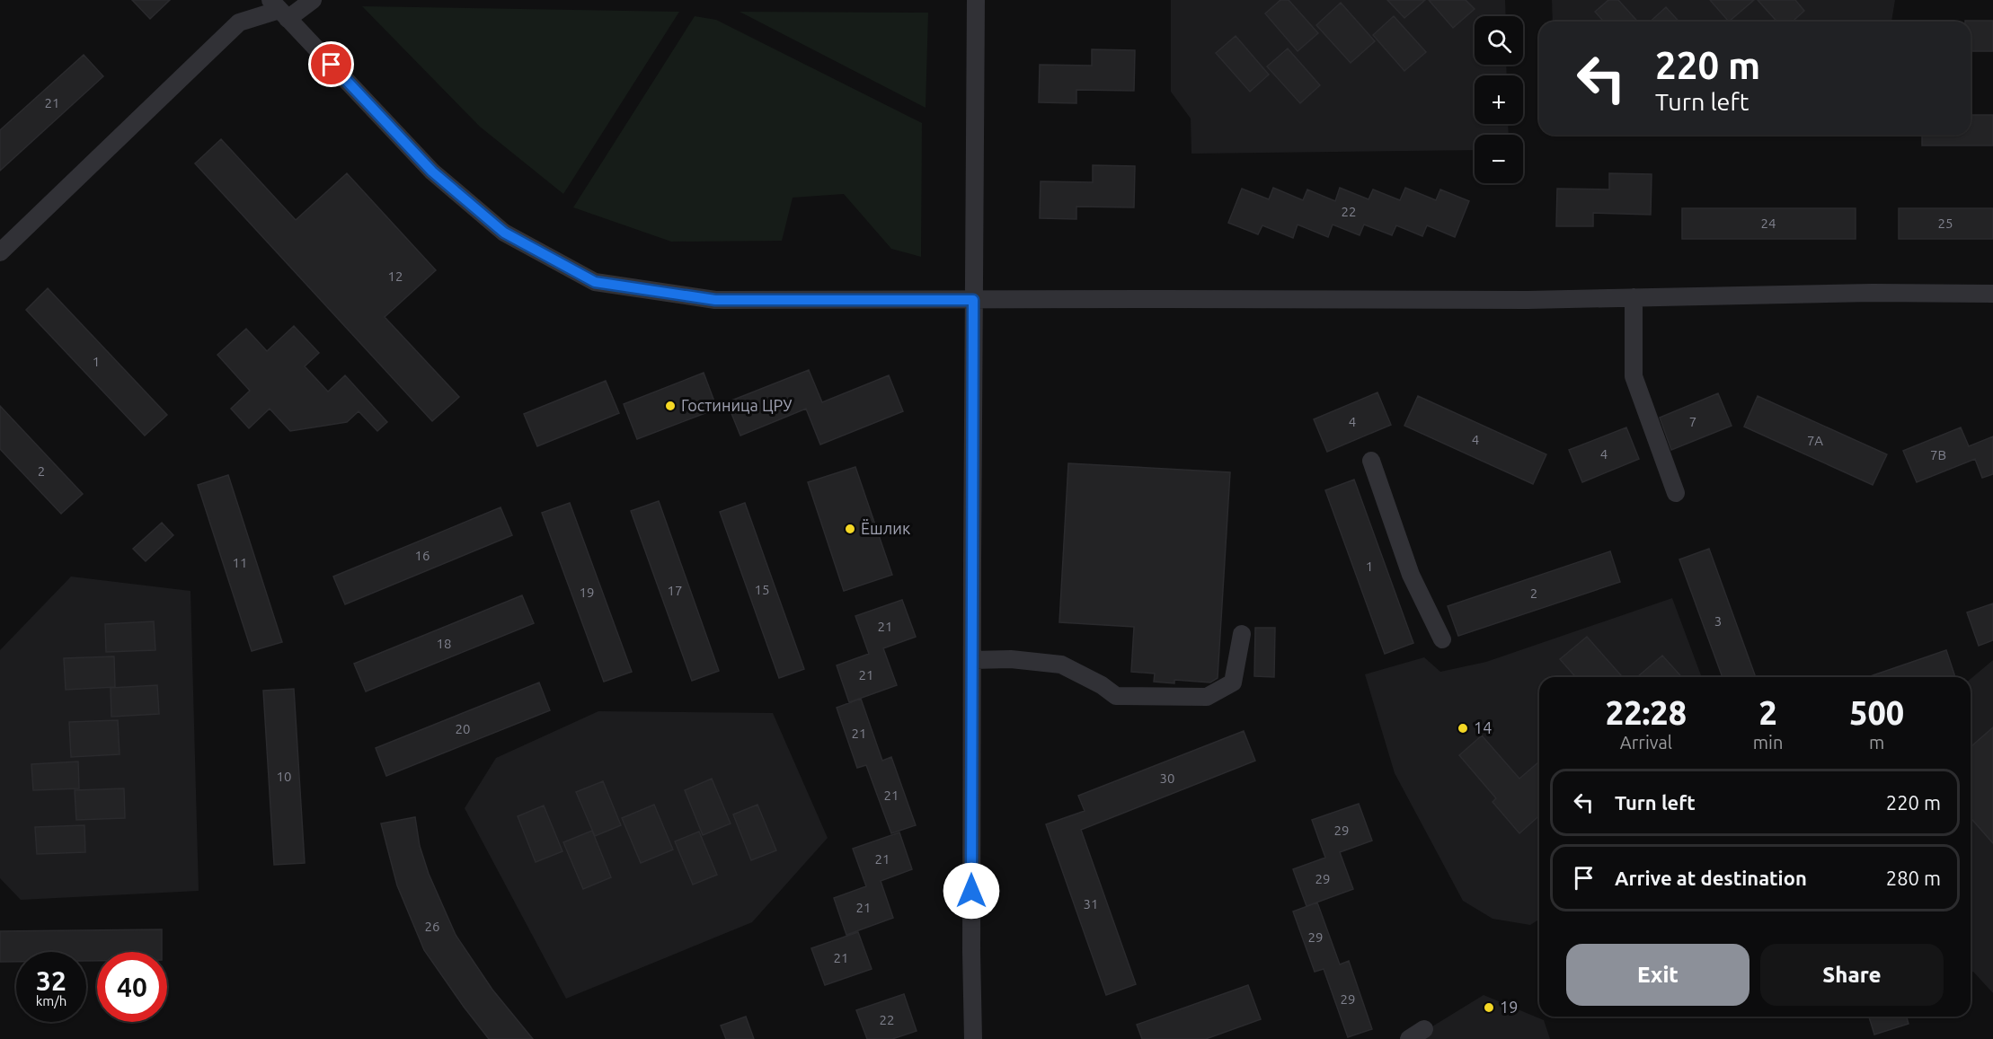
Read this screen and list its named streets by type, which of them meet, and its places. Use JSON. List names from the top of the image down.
{
  "places": [
    "Гостиница ЦРУ",
    "Ёшлик",
    "14",
    "19"
  ],
  "house_numbers": [
    "21",
    "22",
    "24",
    "25",
    "12",
    "1",
    "4",
    "7",
    "4",
    "7A",
    "4",
    "7B",
    "2",
    "16",
    "11",
    "1",
    "15",
    "17",
    "19",
    "2",
    "3",
    "21",
    "18",
    "21",
    "20",
    "21",
    "10",
    "30",
    "21",
    "29",
    "21",
    "29",
    "31",
    "21",
    "26",
    "29",
    "21",
    "29",
    "22"
  ],
  "page": {
    "map_buttons": ["+", "−"],
    "turn": ["220 m", "Turn left"],
    "eta": [
      "22:28",
      "Arrival",
      "2",
      "min",
      "500",
      "m"
    ],
    "list": [
      {
        "name": "Turn left",
        "value": "220 m"
      },
      {
        "name": "Arrive at destination",
        "value": "280 m"
      }
    ],
    "buttons": ["Exit", "Share"],
    "speed": "32 km/h",
    "limit": "40"
  }
}
